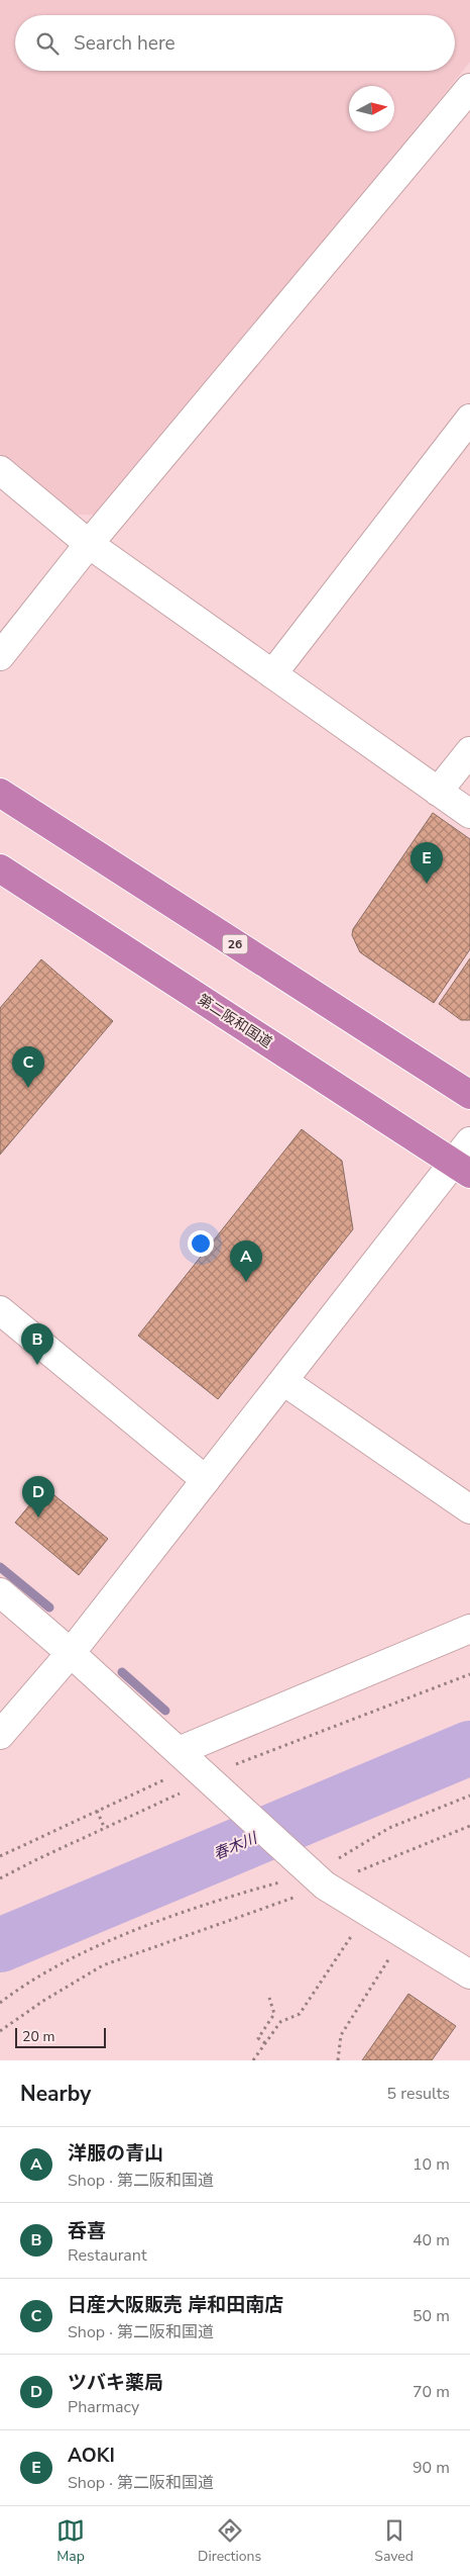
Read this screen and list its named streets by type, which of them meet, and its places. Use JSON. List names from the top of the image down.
{
  "streets": {
    "highway": ["26", "第二阪和国道"]
  },
  "water": ["春木川"],
  "scale_bar": "20 m",
  "north": "right",
  "page": {
    "search": "Search here",
    "pins": [
      "E",
      "C",
      "A",
      "B",
      "D"
    ],
    "scale": "20 m",
    "heading": ["Nearby", "5 results"],
    "list": [
      {
        "mark": "A",
        "name": "洋服の青山",
        "note": "Shop · 第二阪和国道",
        "value": "10 m"
      },
      {
        "mark": "B",
        "name": "呑喜",
        "note": "Restaurant",
        "value": "40 m"
      },
      {
        "mark": "C",
        "name": "日産大阪販売 岸和田南店",
        "note": "Shop · 第二阪和国道",
        "value": "50 m"
      },
      {
        "mark": "D",
        "name": "ツバキ薬局",
        "note": "Pharmacy",
        "value": "70 m"
      },
      {
        "mark": "E",
        "name": "AOKI",
        "note": "Shop · 第二阪和国道",
        "value": "90 m"
      }
    ],
    "nav": ["Map", "Directions", "Saved"]
  }
}
